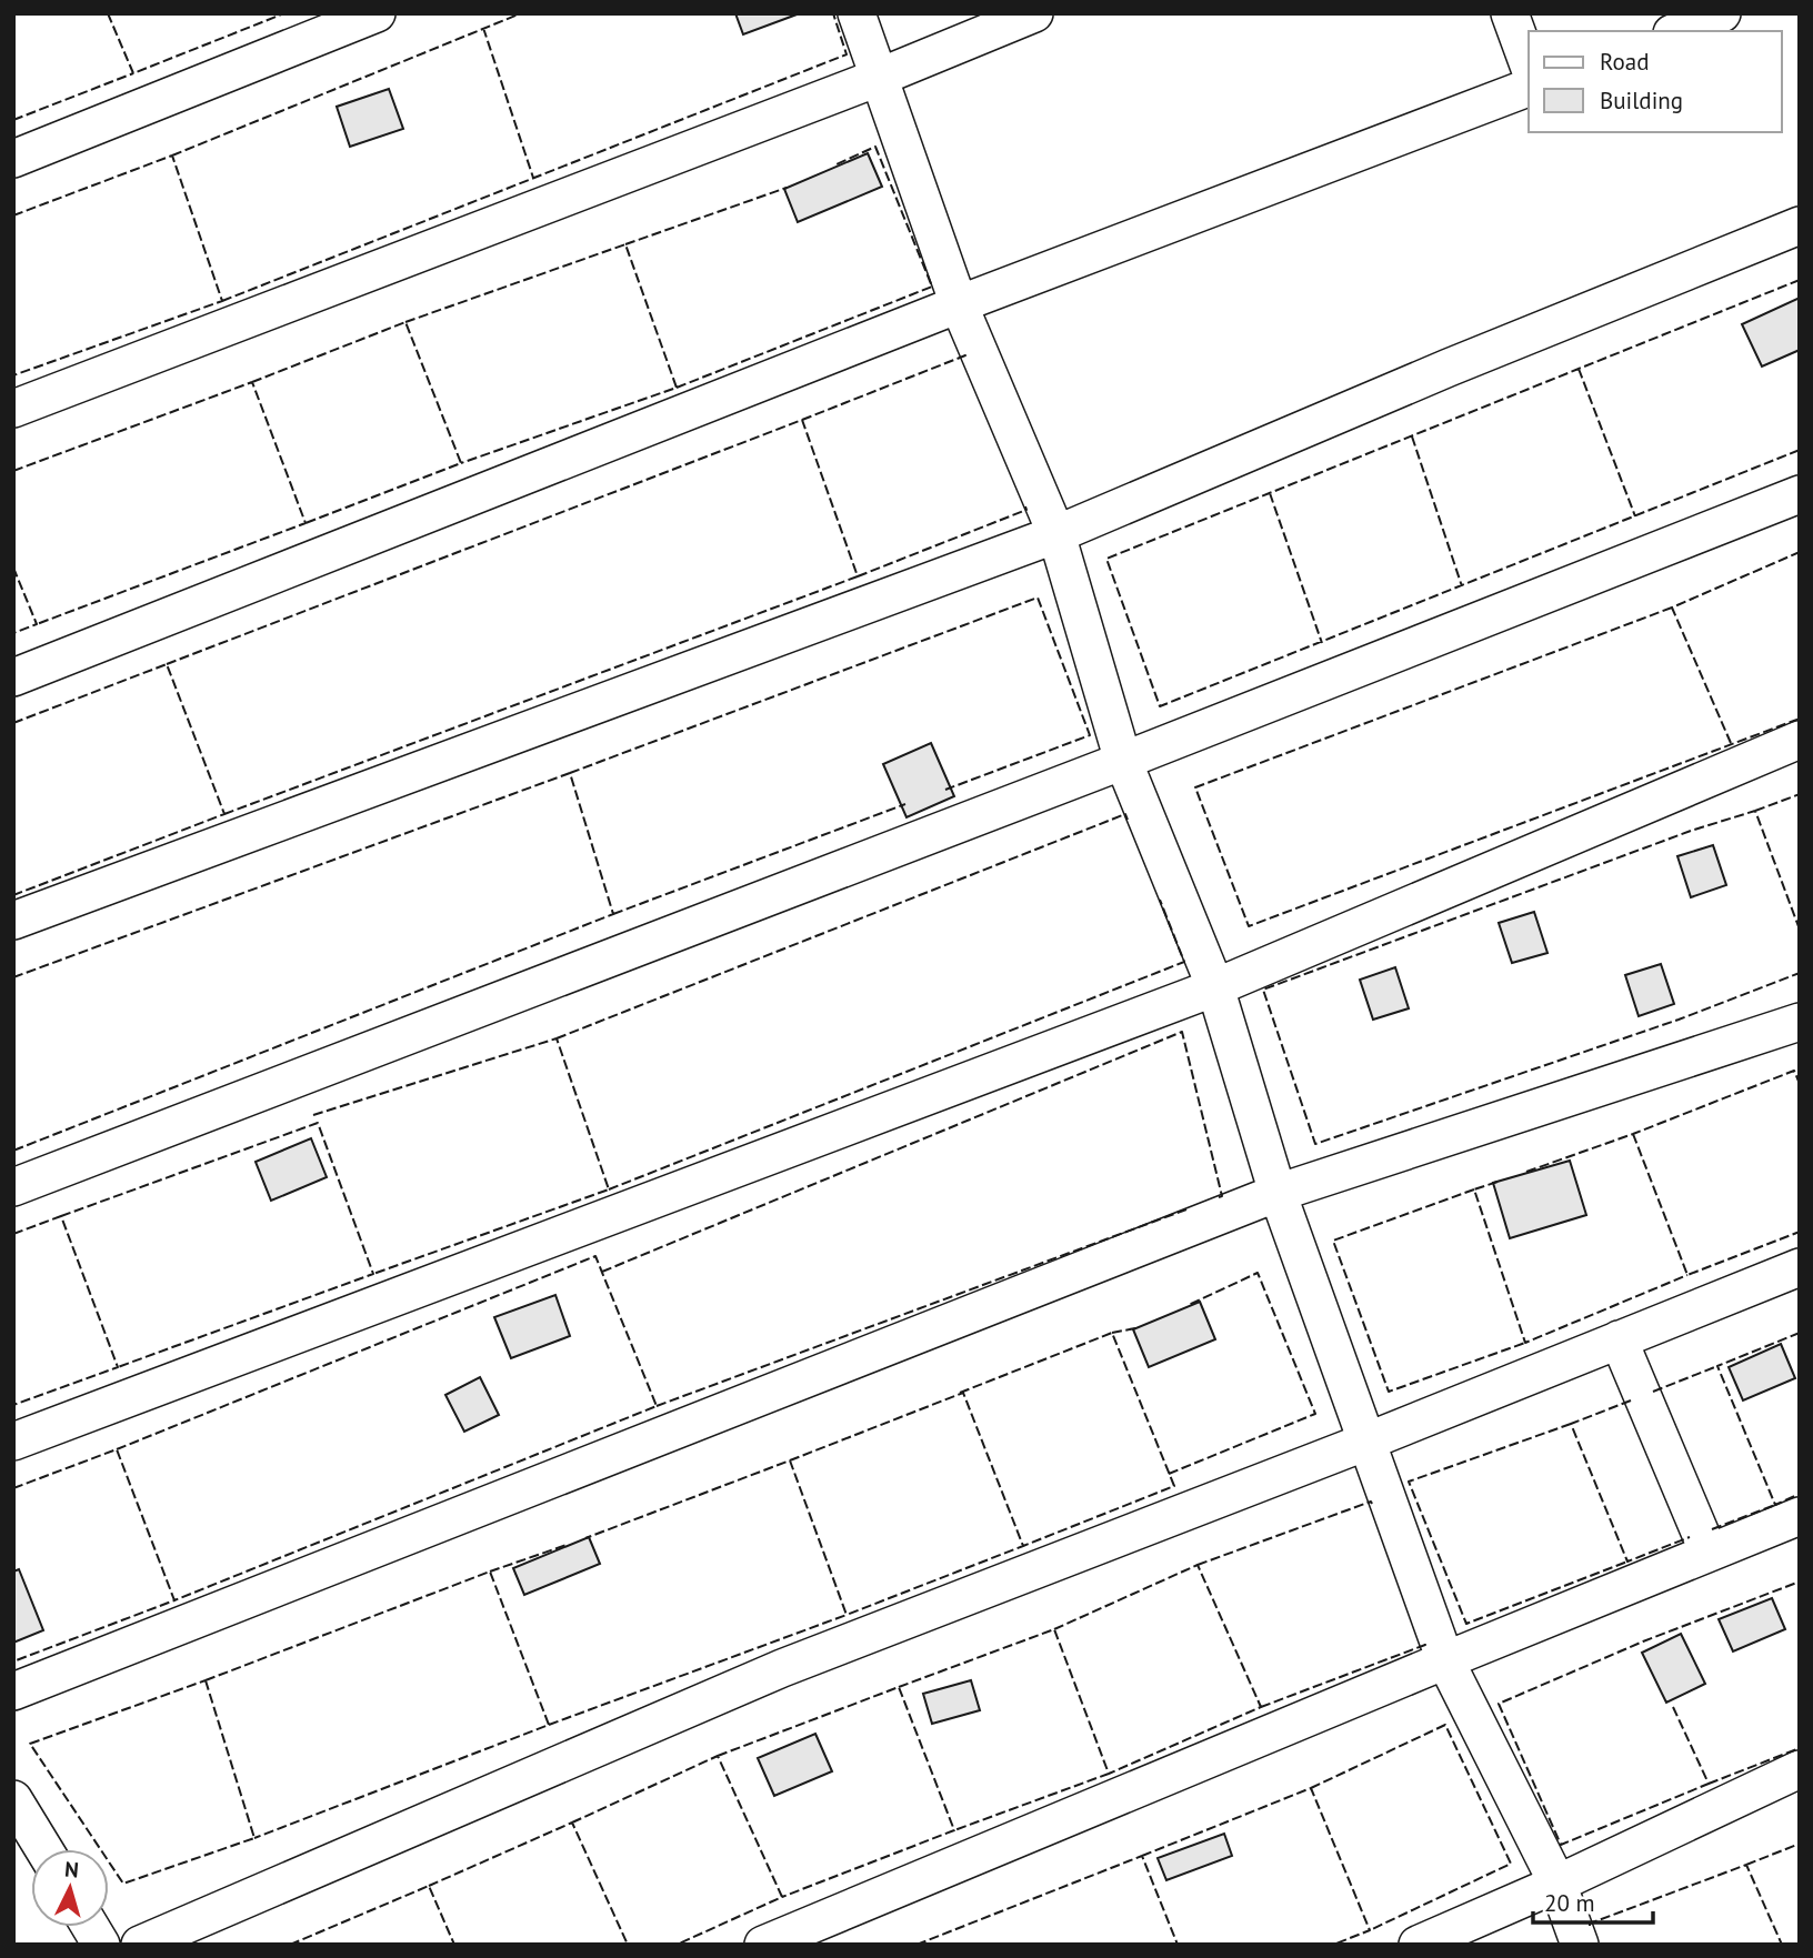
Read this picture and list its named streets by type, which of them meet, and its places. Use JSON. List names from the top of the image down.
{
  "legend": ["Road", "Building"],
  "scale_bar": "20 m",
  "north": "top"
}
